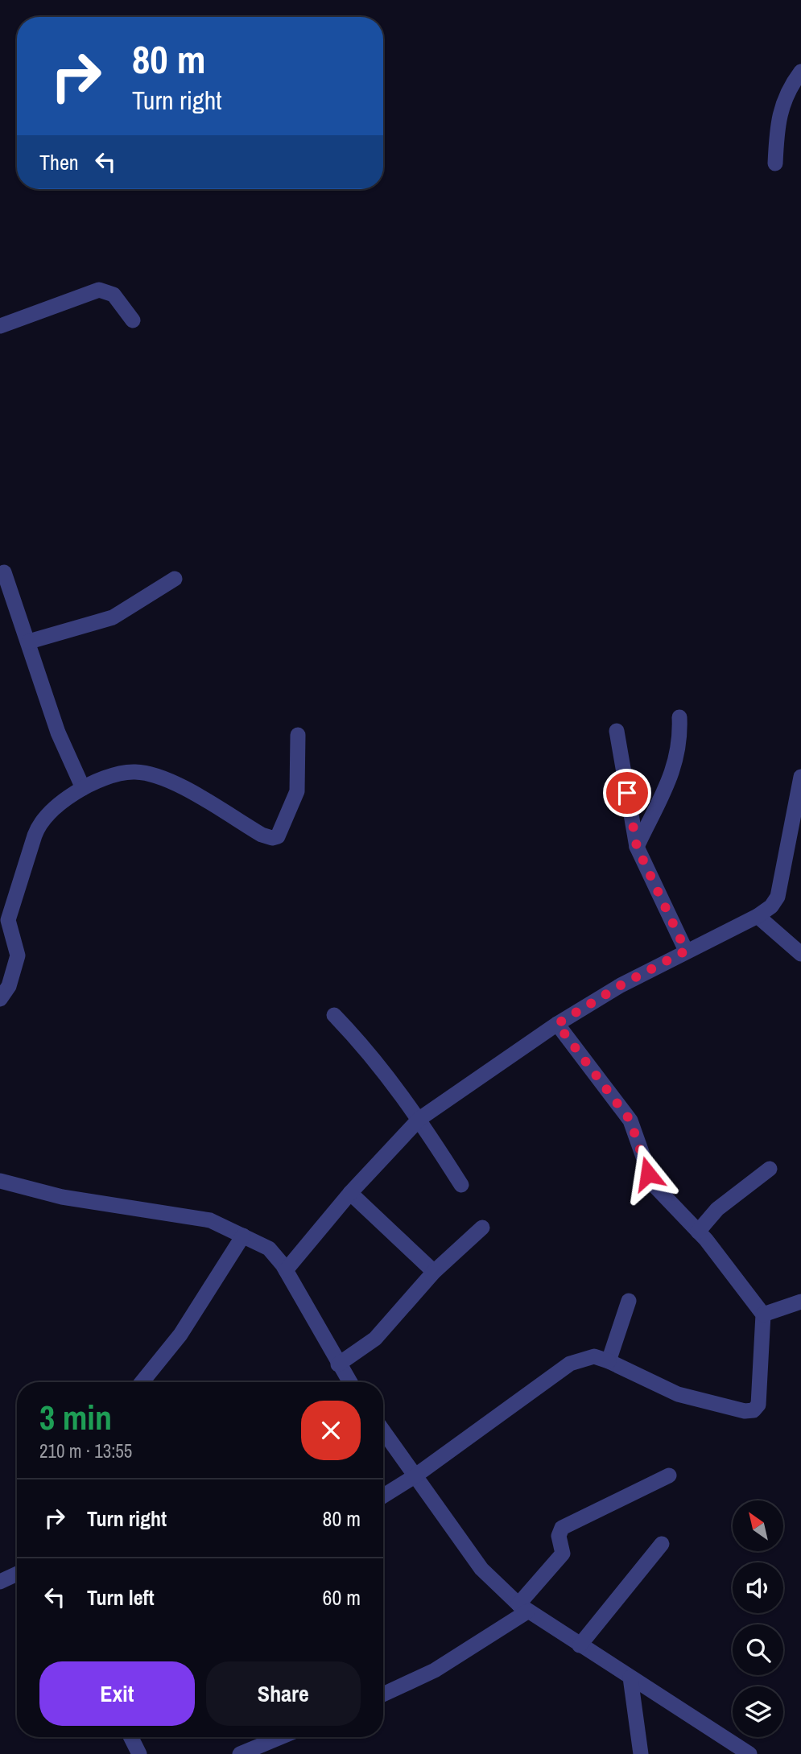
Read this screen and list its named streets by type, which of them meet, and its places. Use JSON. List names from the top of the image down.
{
  "north": "top left",
  "page": {
    "turn": ["80 m", "Turn right"],
    "then": "Then",
    "heading": ["3 min", "210 m · 13:55"],
    "list": [
      {
        "name": "Turn right",
        "value": "80 m"
      },
      {
        "name": "Turn left",
        "value": "60 m"
      }
    ],
    "buttons": ["Exit", "Share"]
  }
}
